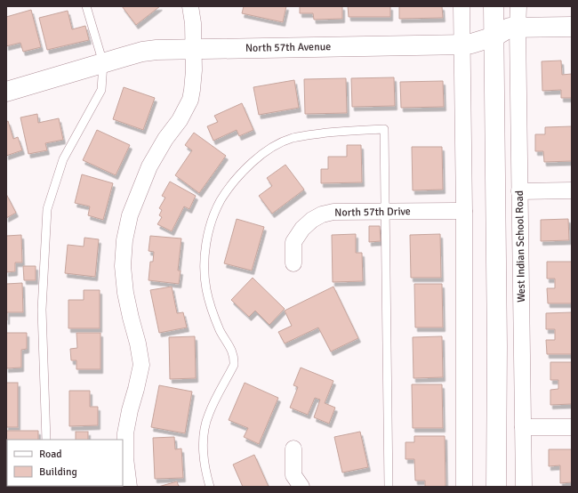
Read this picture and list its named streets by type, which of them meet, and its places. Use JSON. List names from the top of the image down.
{
  "streets": {
    "street": ["North 57th Avenue", "North 57th Drive", "West Indian School Road"]
  },
  "crossings": [
    ["North 57th Avenue", "West Indian School Road"]
  ],
  "legend": ["Road", "Building"]
}
